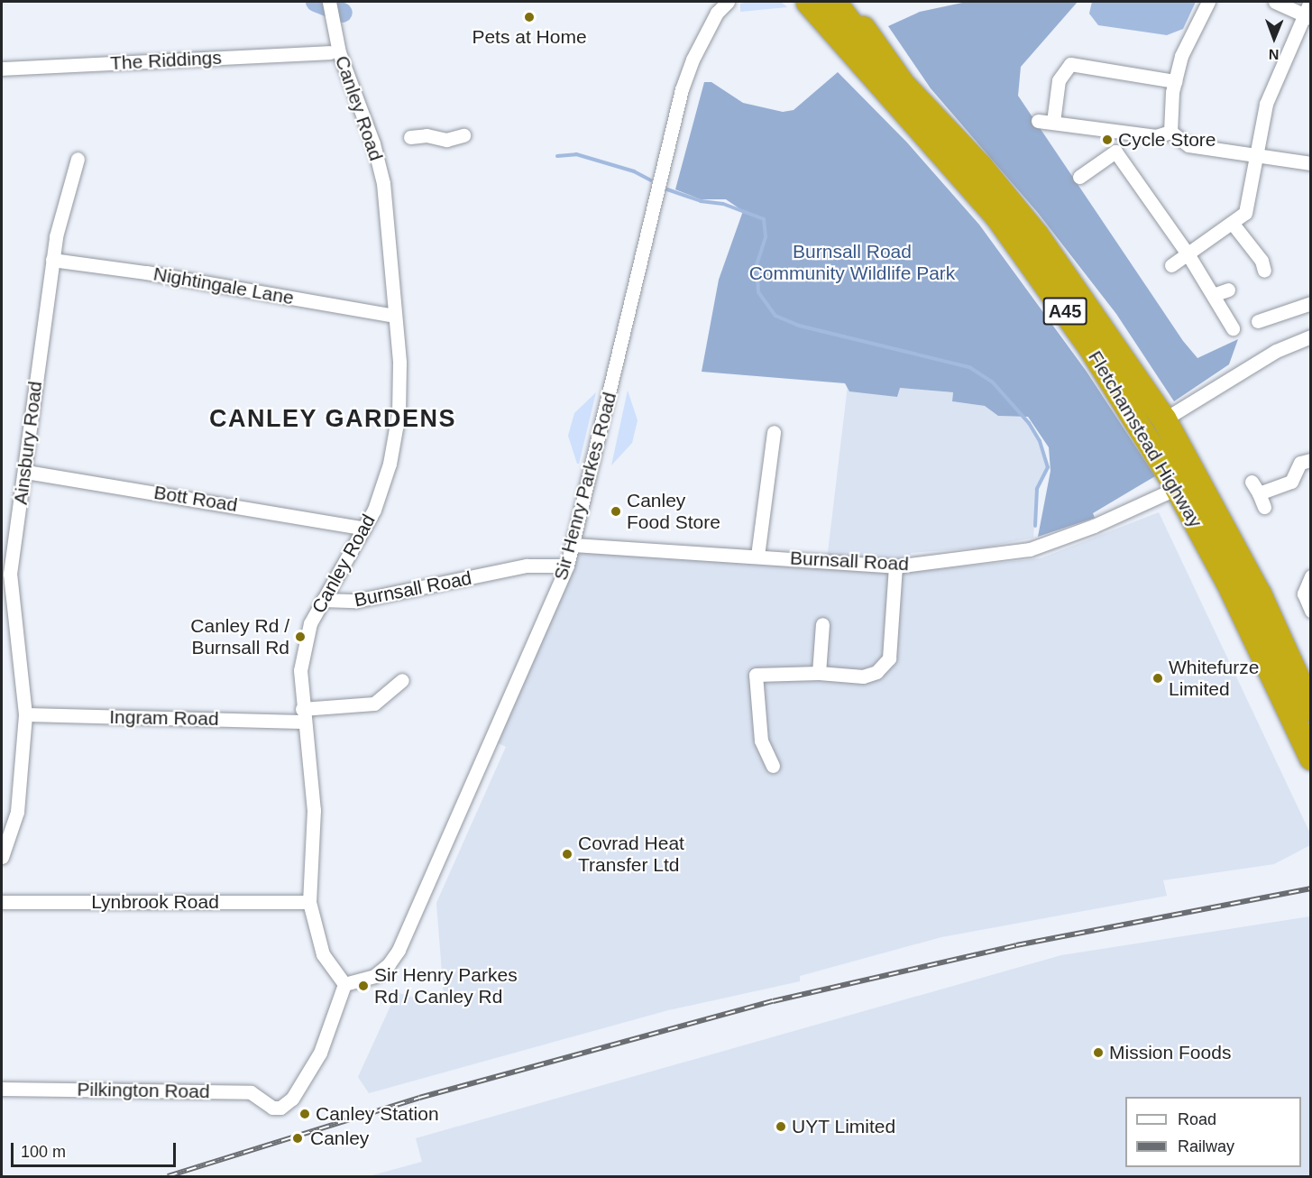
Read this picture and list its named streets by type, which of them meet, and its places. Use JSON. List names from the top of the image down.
{
  "streets": {
    "highway": ["A45", "Fletchamstead Highway"],
    "street": [
      "The Riddings",
      "Canley Road",
      "Nightingale Lane",
      "Ainsbury Road",
      "Sir Henry Parkes Road",
      "Bott Road",
      "Burnsall Road",
      "Ingram Road",
      "Lynbrook Road",
      "Pilkington Road"
    ]
  },
  "crossings": [
    ["Canley Road", "Nightingale Lane"],
    ["Canley Road", "Sir Henry Parkes Road"],
    ["Canley Road", "Bott Road"],
    ["Canley Road", "Burnsall Road"],
    ["Canley Road", "Ingram Road"],
    ["Canley Road", "Lynbrook Road"],
    ["Canley Road", "Pilkington Road"],
    ["Nightingale Lane", "Ainsbury Road"],
    ["Fletchamstead Highway", "Burnsall Road"],
    ["Ainsbury Road", "Bott Road"],
    ["Ainsbury Road", "Ingram Road"],
    ["Sir Henry Parkes Road", "Burnsall Road"],
    ["Sir Henry Parkes Road", "Pilkington Road"]
  ],
  "districts": ["CANLEY GARDENS"],
  "parks": ["Burnsall Road Community Wildlife Park"],
  "places": [
    "Pets at Home",
    "Cycle Store",
    "Canley Food Store",
    "Canley Rd / Burnsall Rd",
    "Whitefurze Limited",
    "Covrad Heat Transfer Ltd",
    "Sir Henry Parkes Rd / Canley Rd",
    "Mission Foods",
    "Canley Station",
    "UYT Limited",
    "Canley"
  ],
  "legend": ["Road", "Railway"],
  "scale_bar": "100 m",
  "north": "bottom"
}
